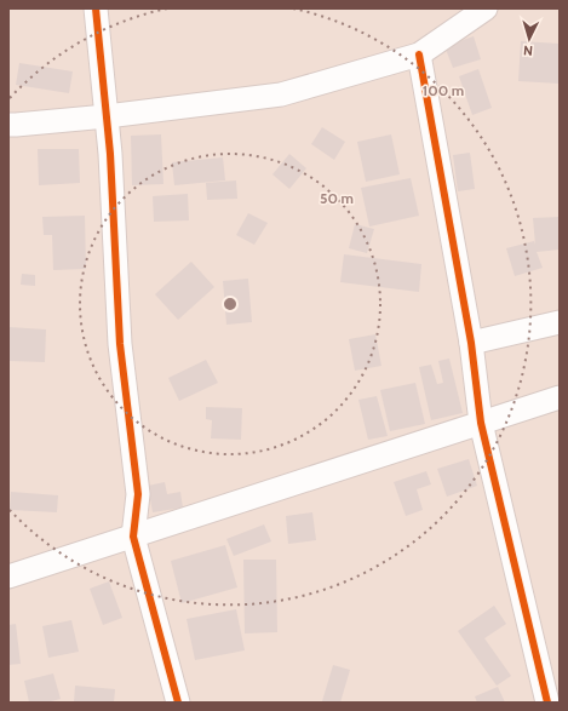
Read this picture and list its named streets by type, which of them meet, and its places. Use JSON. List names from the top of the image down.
{
  "north": "bottom",
  "rings": ["100 m", "50 m"]
}
